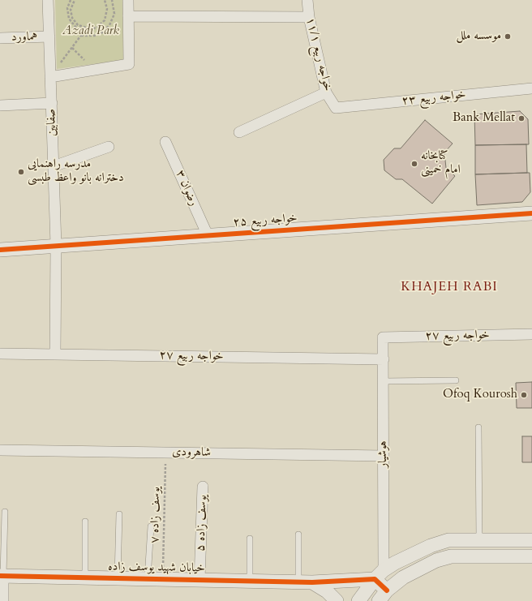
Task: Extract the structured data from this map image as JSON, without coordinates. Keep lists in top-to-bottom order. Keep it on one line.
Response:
{"streets":{"street":["هماورد","خواجه ربیع ۱۱/۱","خواجه ربیع ۲۳","صفابین","رضوان ۳","خواجه ربیع ۲۵","خواجه ربیع ۲۷","شاهرودی","هوشیار","یوسف زاده ۵","خیابان شهید یوسف زاده"],"path":["یوسف زاده ۷"]},"crossings":[["هماورد","صفابین"],["خواجه ربیع ۱۱/۱","خواجه ربیع ۲۳"],["صفابین","خواجه ربیع ۲۵"],["صفابین","خواجه ربیع ۲۷"],["رضوان ۳","خواجه ربیع ۲۵"],["خواجه ربیع ۲۷","هوشیار"],["شاهرودی","هوشیار"],["شاهرودی","یوسف زاده ۷"],["هوشیار","خیابان شهید یوسف زاده"],["یوسف زاده ۷","خیابان شهید یوسف زاده"],["یوسف زاده ۵","خیابان شهید یوسف زاده"]],"districts":["KHAJEH RABI"],"parks":["Azadi Park"],"places":["موسسه ملل","Bank Mellat","کتابخانه امام خمینی","مدرسه راهنمایی دخترانه بانو واعظ طبسی","Ofoq Kourosh"]}
